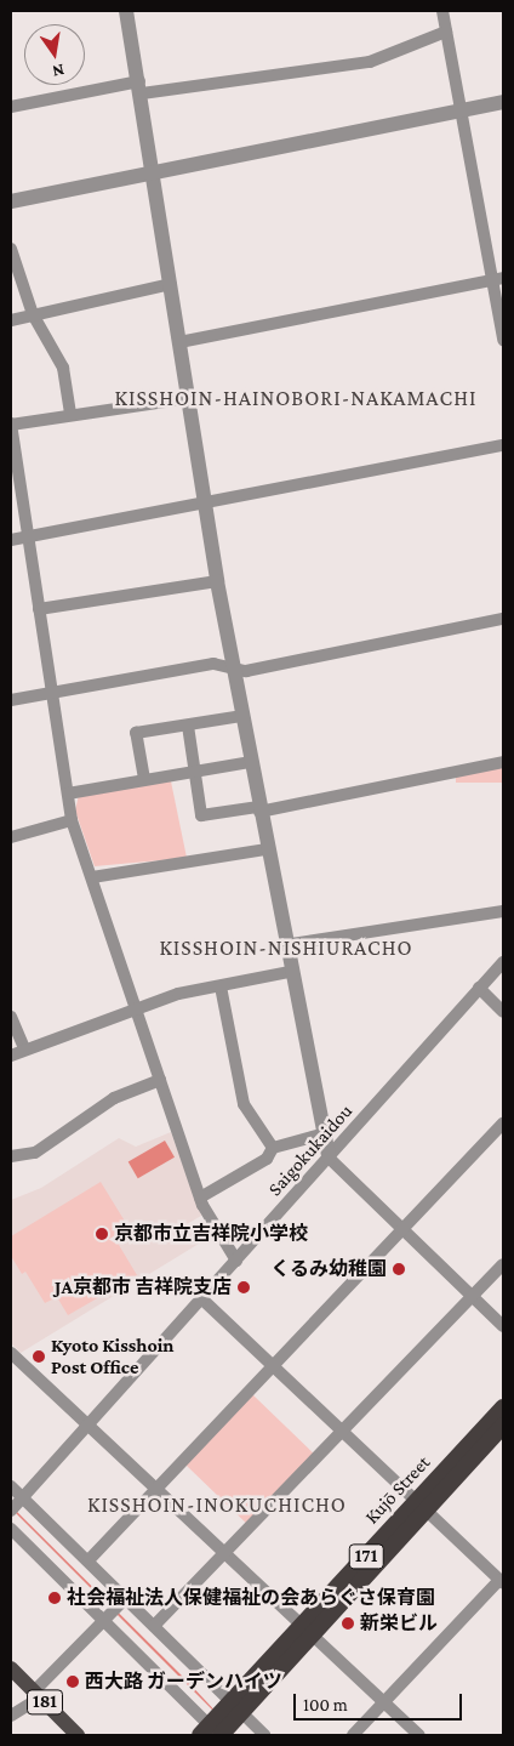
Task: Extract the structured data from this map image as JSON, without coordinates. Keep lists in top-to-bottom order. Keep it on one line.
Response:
{"streets":{"highway":["Kujō Street","171"],"main road":["181"],"street":["Saigokukaidou"]},"districts":["KISSHOIN-HAINOBORI-NAKAMACHI","KISSHOIN-NISHIURACHO","KISSHOIN-INOKUCHICHO"],"places":["京都市立吉祥院小学校","くるみ幼稚園","JA京都市 吉祥院支店","Kyoto Kisshoin Post Office","社会福祉法人保健福祉の会あらぐさ保育園","新栄ビル","西大路 ガーデンハイツ"],"scale_bar":"100 m","north":"bottom"}
